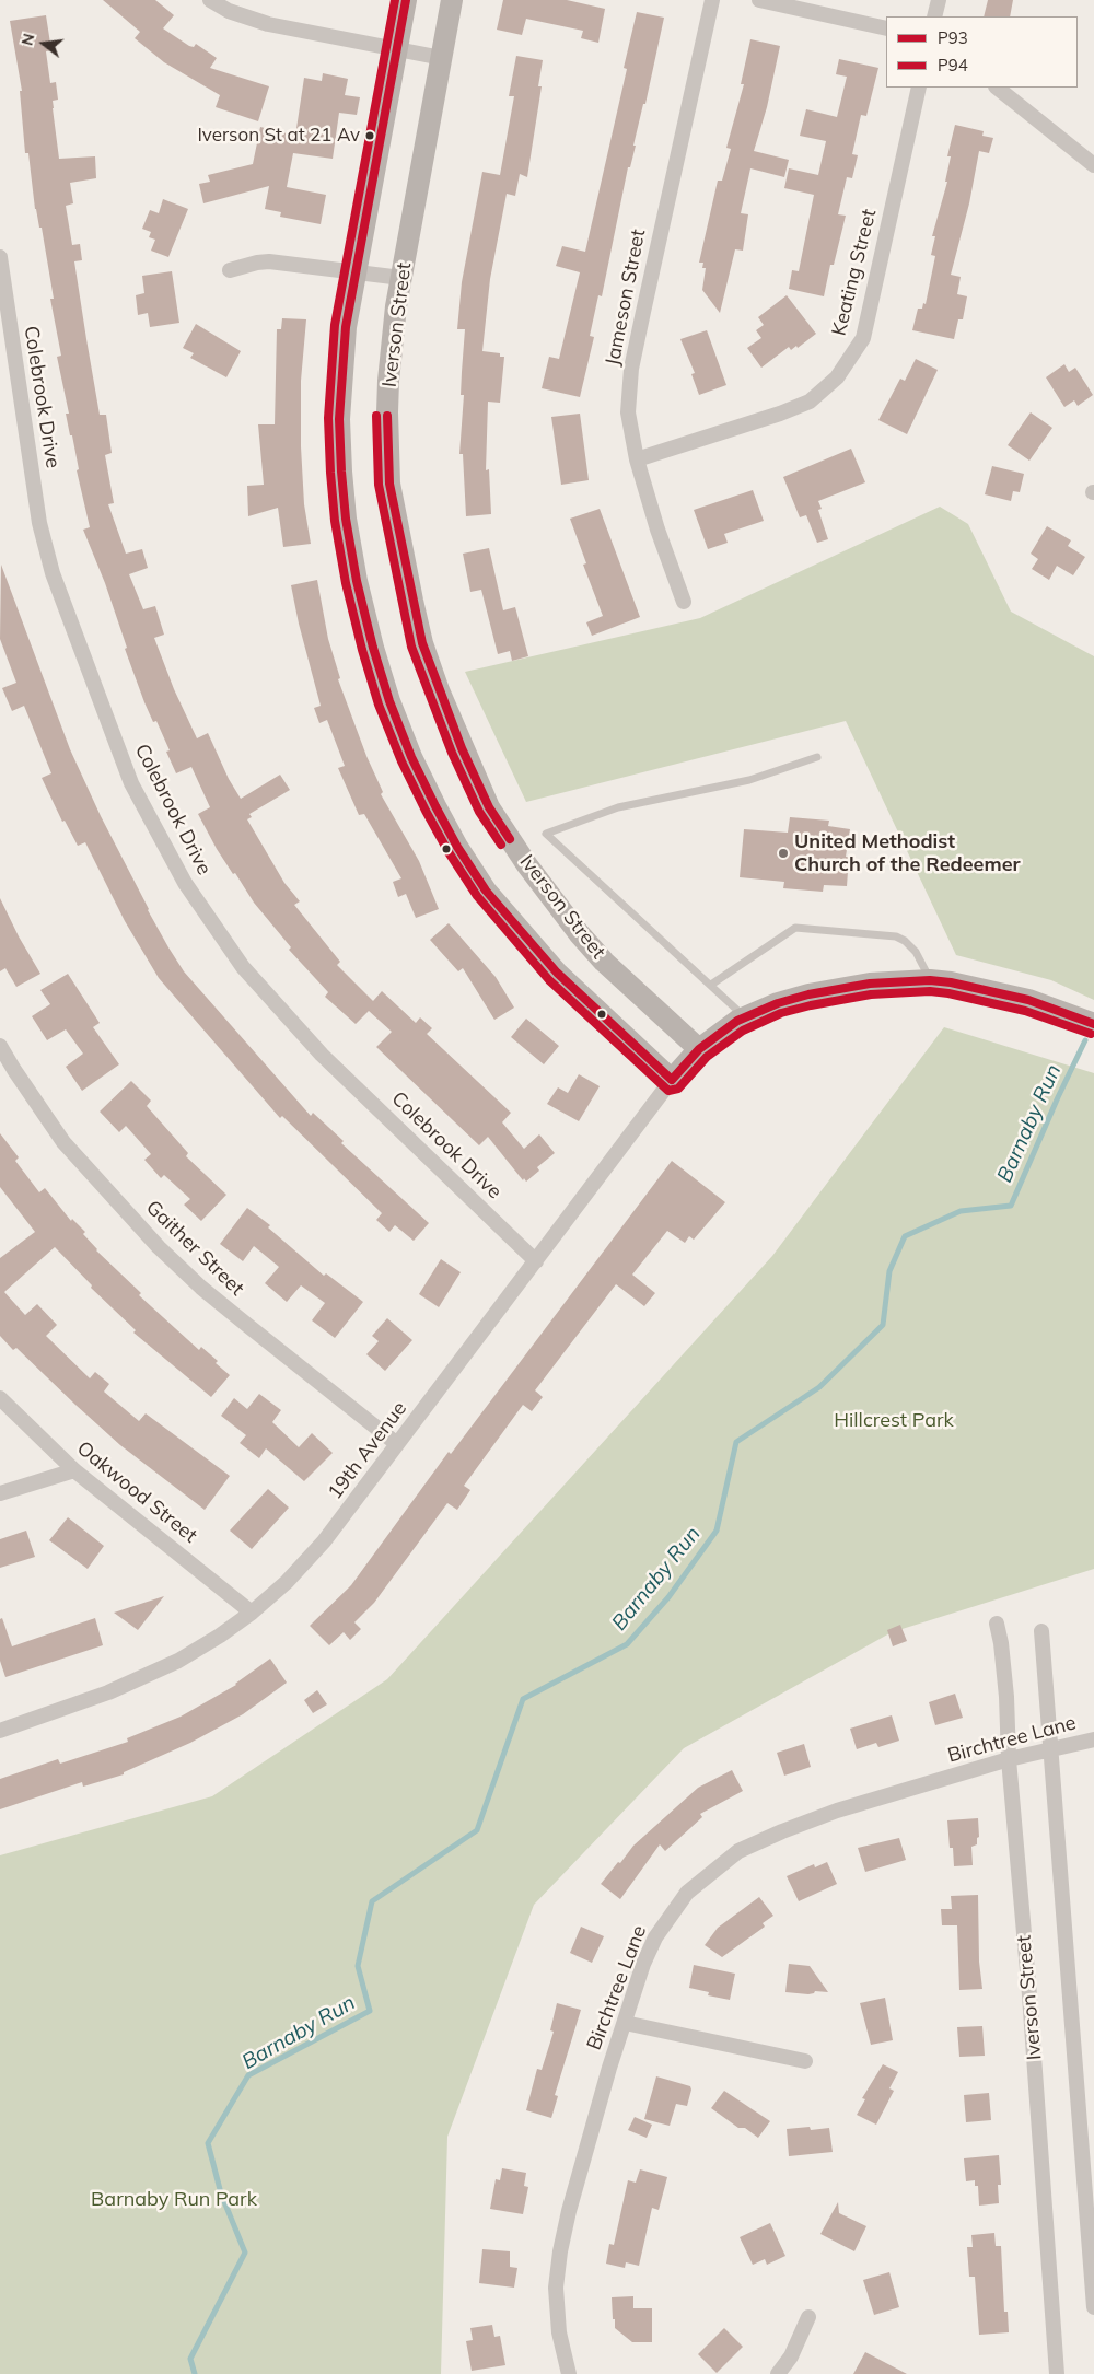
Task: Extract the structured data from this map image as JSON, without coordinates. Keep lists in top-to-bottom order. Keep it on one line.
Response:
{"streets":{"main road":["Iverson Street"],"street":["Keating Street","Jameson Street","Colebrook Drive","Gaither Street","19th Avenue","Oakwood Street","Birchtree Lane"]},"crossings":[["Keating Street","Jameson Street"],["Iverson Street","Birchtree Lane"],["Colebrook Drive","19th Avenue"],["Gaither Street","19th Avenue"],["19th Avenue","Oakwood Street"]],"water":["Barnaby Run"],"parks":["Hillcrest Park","Barnaby Run Park"],"places":["Iverson St at 21 Av","United Methodist Church of the Redeemer"],"lines":["transit line P93","transit line P94"],"legend":["P93","P94"],"north":"left"}
